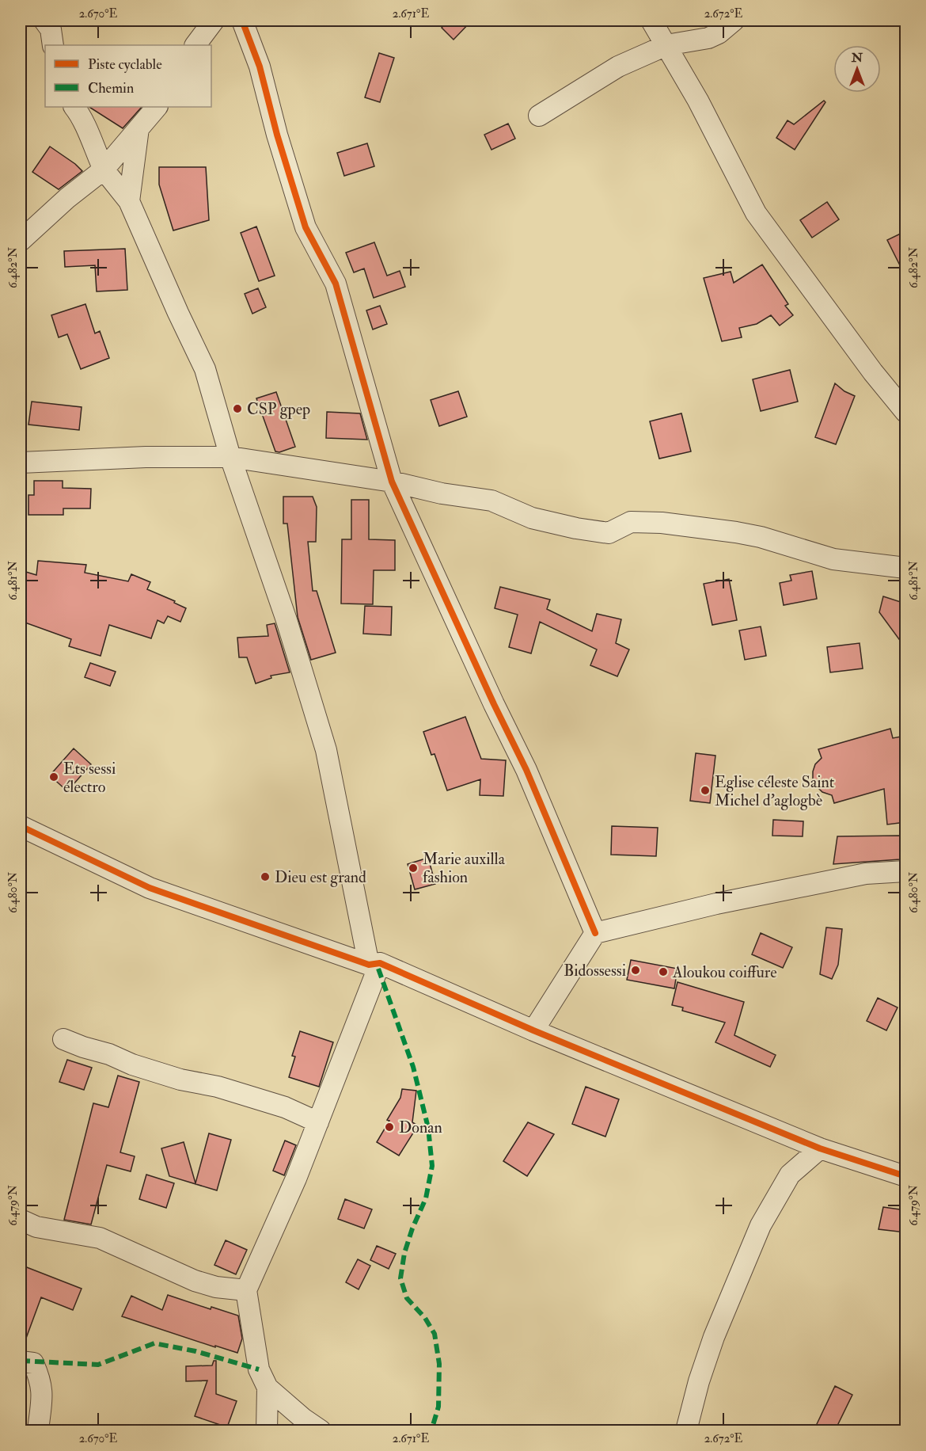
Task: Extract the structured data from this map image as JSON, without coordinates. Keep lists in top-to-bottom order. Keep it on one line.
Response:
{"places":["CSP gpep","Ets sessi électro","Eglise céleste Saint Michel d'aglogbè","Marie auxilla fashion","Dieu est grand","Bidossessi","Aloukou coiffure","Donan"],"legend":["Piste cyclable","Chemin"],"north":"top","coordinates":["2.670°E","2.671°E","2.672°E","6.482°N","6.481°N","6.480°N","6.479°N"]}
